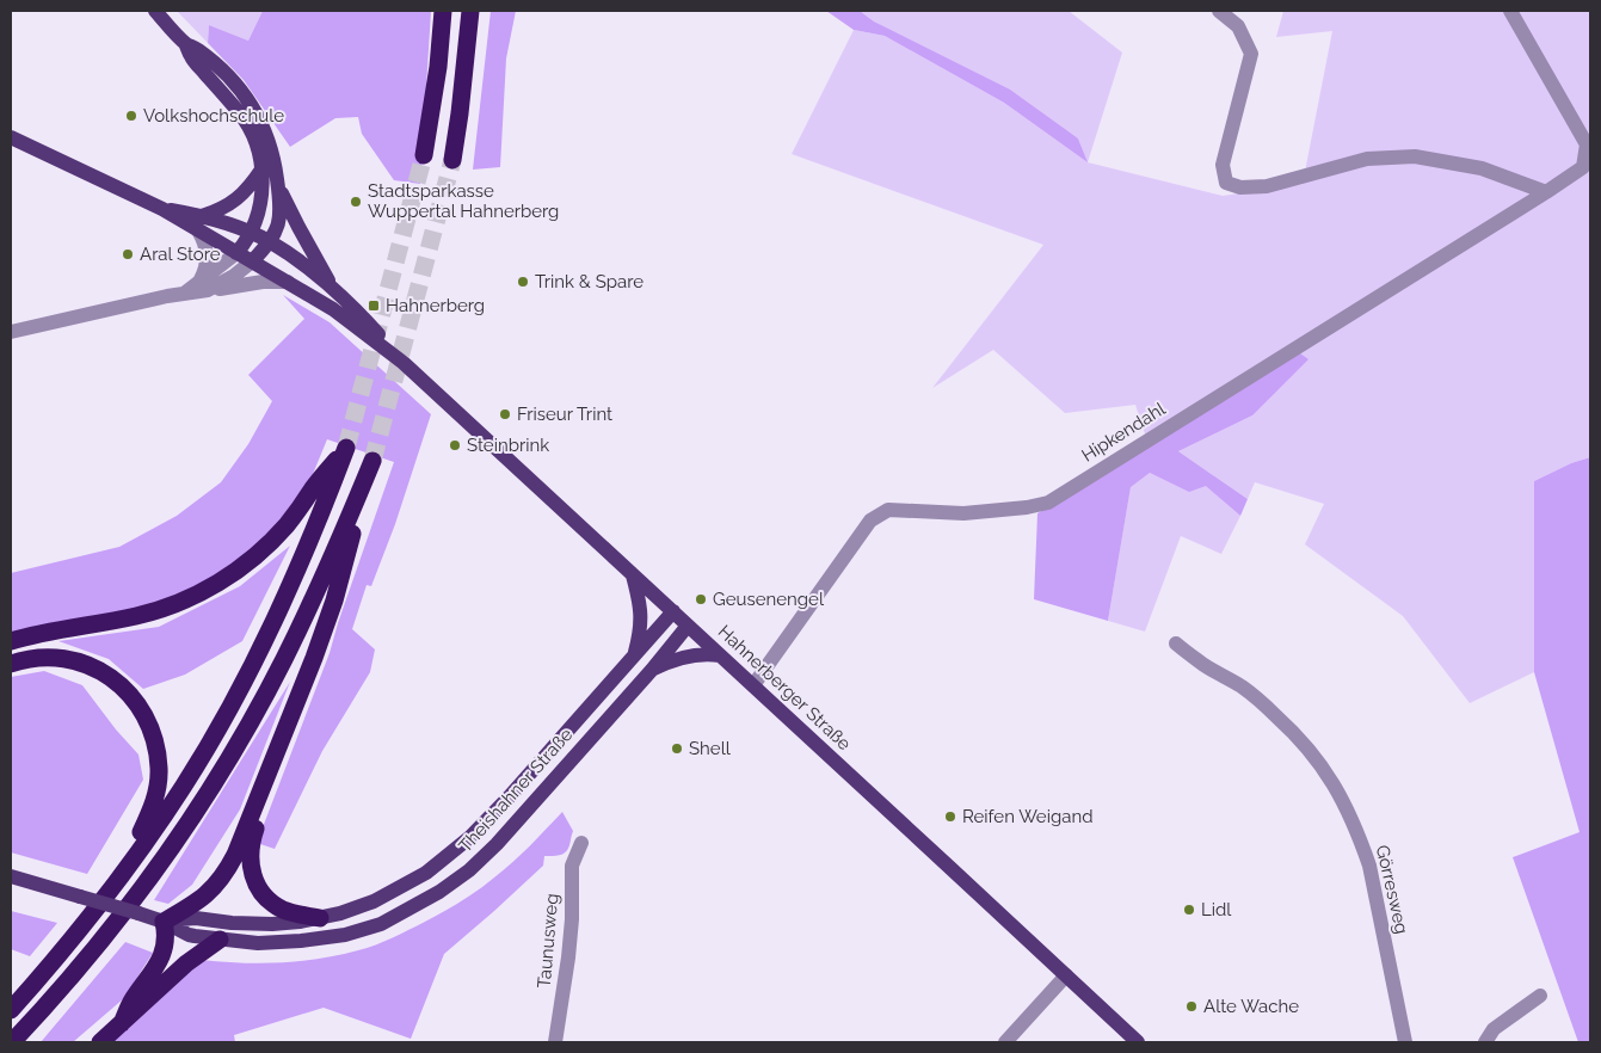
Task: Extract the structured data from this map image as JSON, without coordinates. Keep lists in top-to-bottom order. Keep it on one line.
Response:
{"streets":{"main road":["Hahnerberger Straße","Theishahner Straße"],"street":["Hipkendahl","Görresweg","Taunusweg"]},"crossings":[["Hipkendahl","Hahnerberger Straße"],["Hahnerberger Straße","Theishahner Straße"]],"places":{"other":["Volkshochschule","Stadtsparkasse Wuppertal Hahnerberg","Aral Store","Trink & Spare","Friseur Trint","Steinbrink","Geusenengel","Shell","Reifen Weigand","Lidl","Alte Wache"],"transit":["Hahnerberg"]}}
